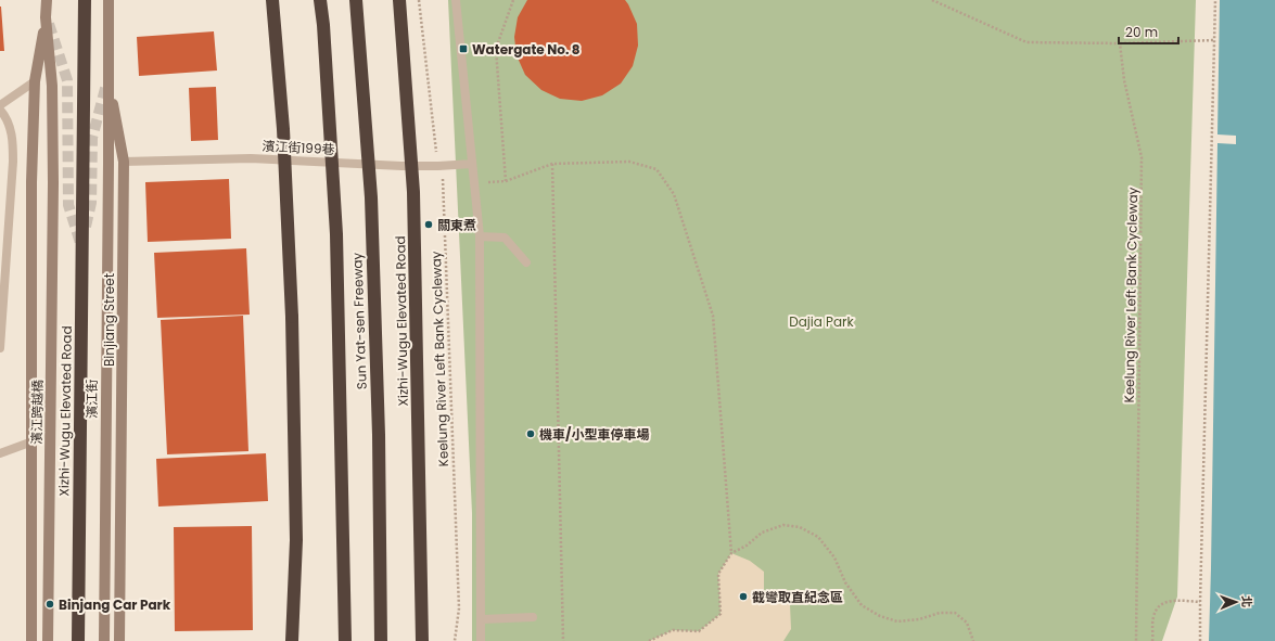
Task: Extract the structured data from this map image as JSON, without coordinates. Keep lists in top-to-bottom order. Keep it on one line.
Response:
{"streets":{"highway":["Sun Yat-sen Freeway","Xizhi-Wugu Elevated Road"],"main road":["Binjiang Street","濱江街","濱江跨越橋"],"lane":["濱江街199巷"],"path":["Keelung River Left Bank Cycleway"]},"crossings":[["濱江街199巷","Keelung River Left Bank Cycleway"],["濱江街199巷","Binjiang Street"],["Binjiang Street","濱江街"]],"parks":["Dajia Park"],"places":{"transit":["Watergate No. 8"],"other":["關東煮","機車/小型車停車場","截彎取直紀念區","Binjang Car Park"]},"scale_bar":"20 m","north":"right"}
